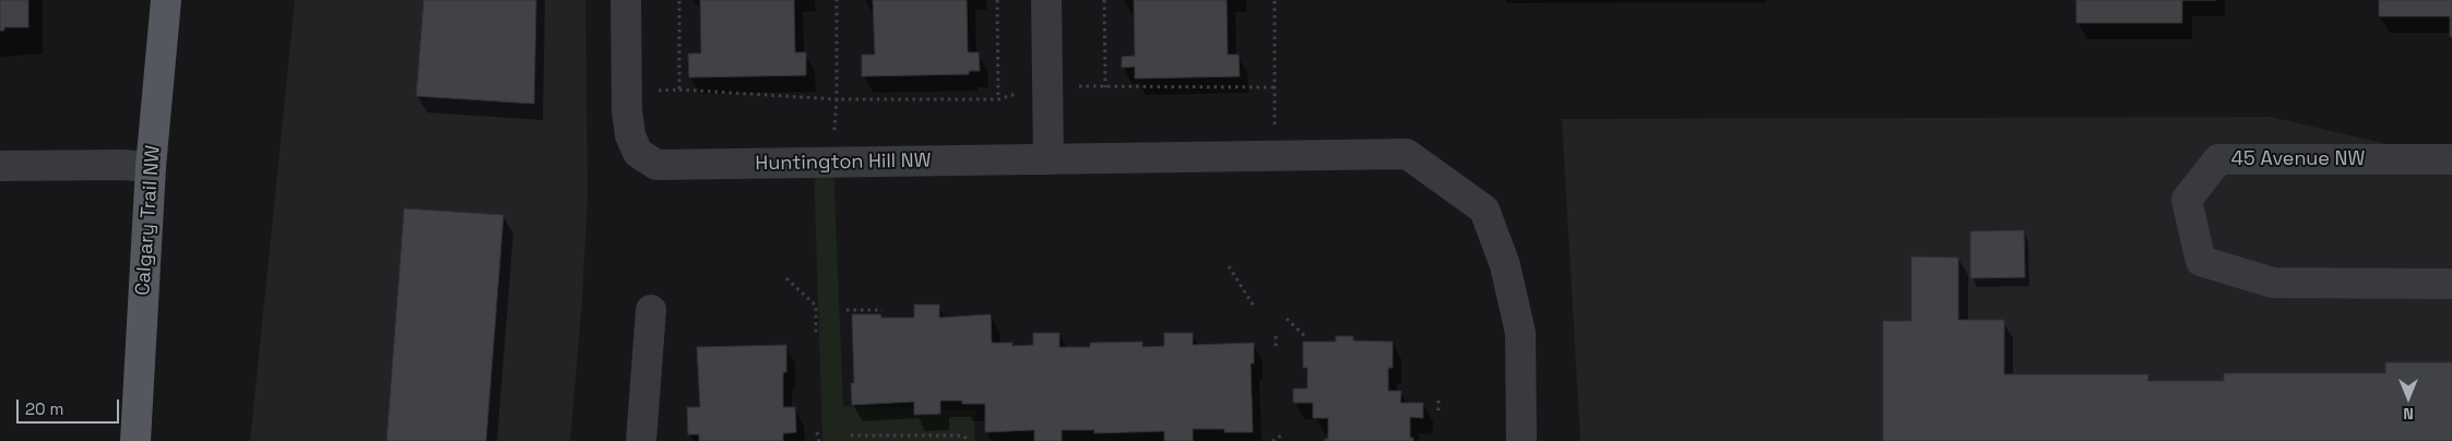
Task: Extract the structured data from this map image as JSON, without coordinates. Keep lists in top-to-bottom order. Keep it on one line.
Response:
{"streets":{"main road":["Calgary Trail NW"],"street":["45 Avenue NW","Huntington Hill NW"]},"scale_bar":"20 m","north":"bottom"}
